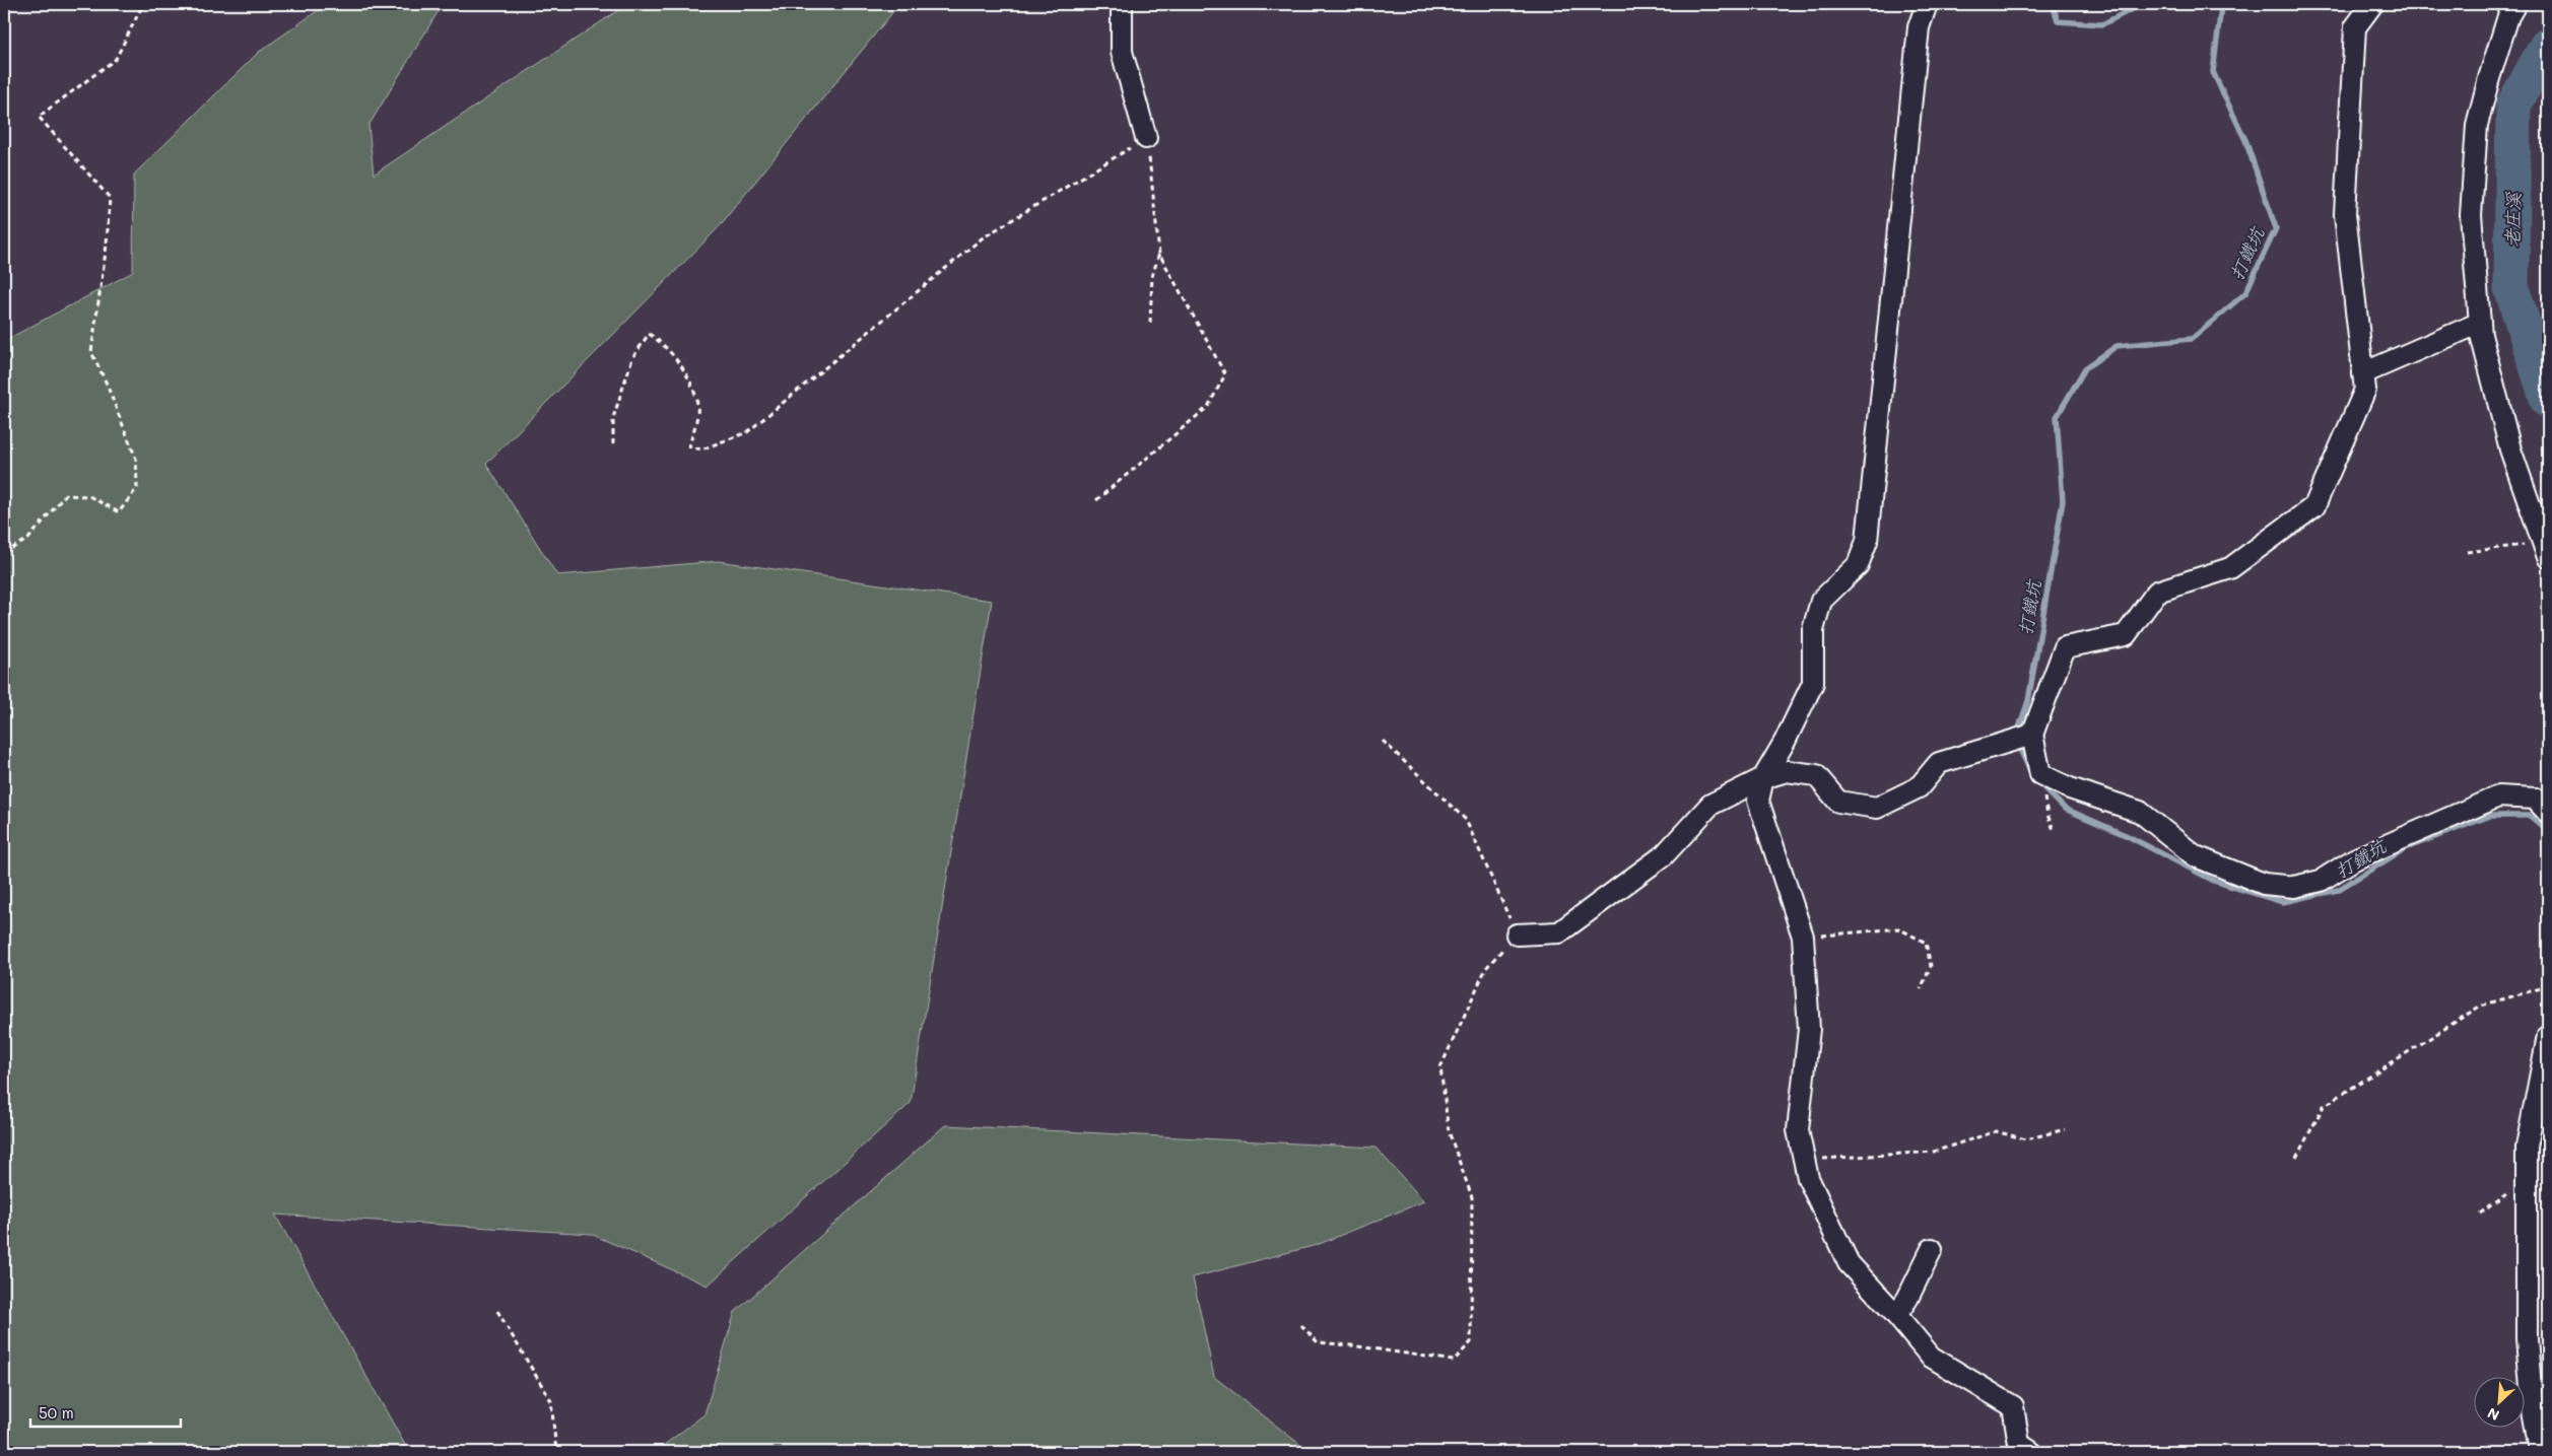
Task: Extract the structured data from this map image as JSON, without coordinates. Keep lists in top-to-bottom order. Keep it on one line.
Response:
{"water":["老庄溪","打鐵坑"],"scale_bar":"50 m","north":"bottom left"}
